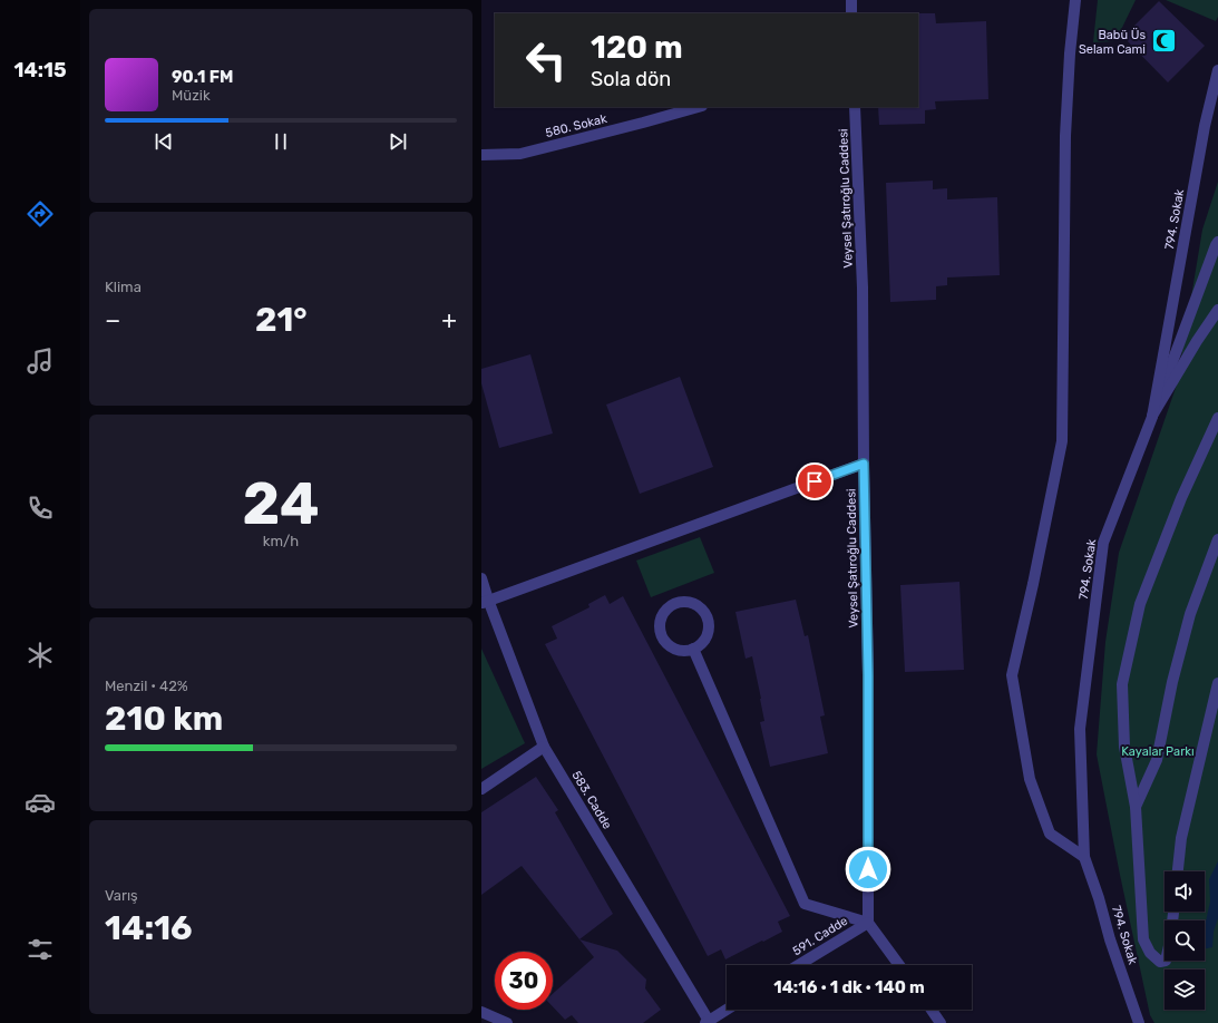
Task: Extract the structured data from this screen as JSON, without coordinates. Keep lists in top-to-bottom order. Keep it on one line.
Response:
{"streets":{"street":["580. Sokak","Veysel Şatıroğlu Caddesi","794. Sokak","583. Cadde","591. Cadde"]},"crossings":[["Veysel Şatıroğlu Caddesi","591. Cadde"]],"parks":["Kayalar Parkı"],"places":{"mosque":["Babü Üs Selam Cami"]},"page":{"tabs":"14:15","turn":["120 m","Sola dön"],"song":["90.1 FM","Müzik"],"tile":["Klima",["24","km/h"],["Menzil · 42%","210 km"],["Varış","14:16"]],"heat":["−","21°","+"],"limit":"30","trip":"14:16 · 1 dk · 140 m"}}
